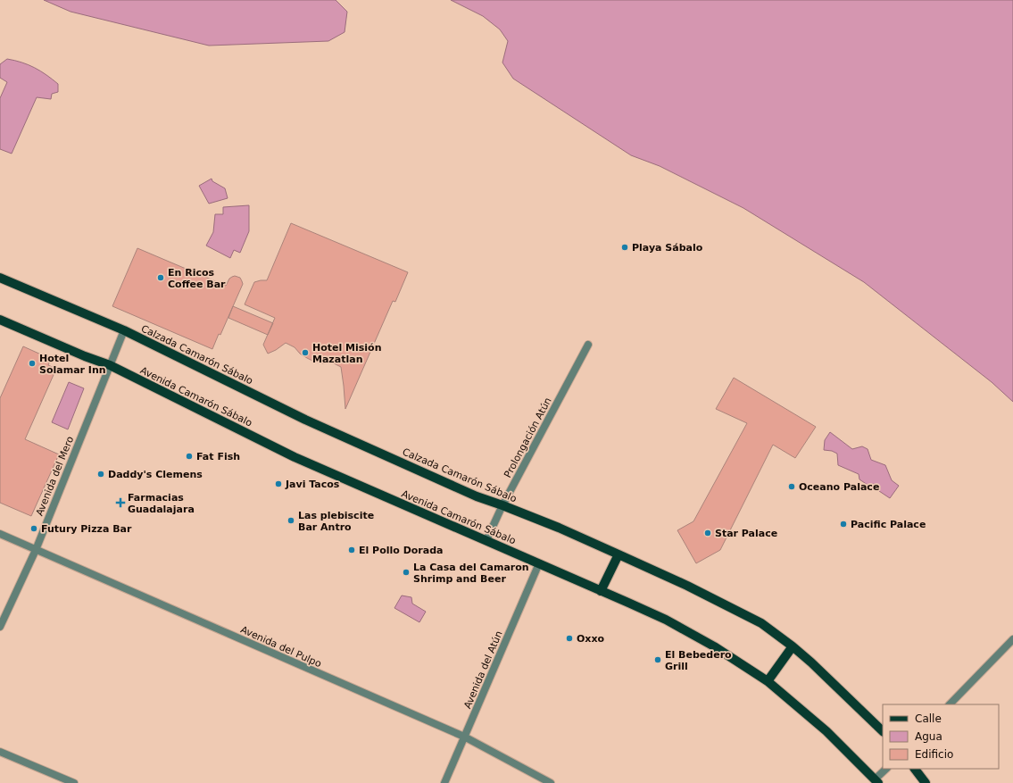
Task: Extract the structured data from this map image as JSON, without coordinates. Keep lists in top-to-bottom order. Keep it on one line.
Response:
{"streets":{"main road":["Calzada Camarón Sábalo","Avenida Camarón Sábalo"],"street":["Prolongación Atún","Avenida del Mero","Avenida del Pulpo","Avenida del Atún"]},"crossings":[["Calzada Camarón Sábalo","Prolongación Atún"],["Calzada Camarón Sábalo","Avenida del Mero"],["Avenida Camarón Sábalo","Prolongación Atún"],["Avenida Camarón Sábalo","Avenida del Mero"],["Avenida Camarón Sábalo","Avenida del Atún"],["Avenida del Mero","Avenida del Pulpo"],["Avenida del Pulpo","Avenida del Atún"]],"places":{"other":["Playa Sábalo","En Ricos Coffee Bar","Hotel Misión Mazatlan","Hotel Solamar Inn","Fat Fish","Daddy's Clemens","Javi Tacos","Oceano Palace","Las plebiscite Bar Antro","Pacific Palace","Futury Pizza Bar","Star Palace","El Pollo Dorada","La Casa del Camaron Shrimp and Beer","Oxxo","El Bebedero Grill"],"health":["Farmacias Guadalajara"]},"legend":["Calle","Agua","Edificio"]}
